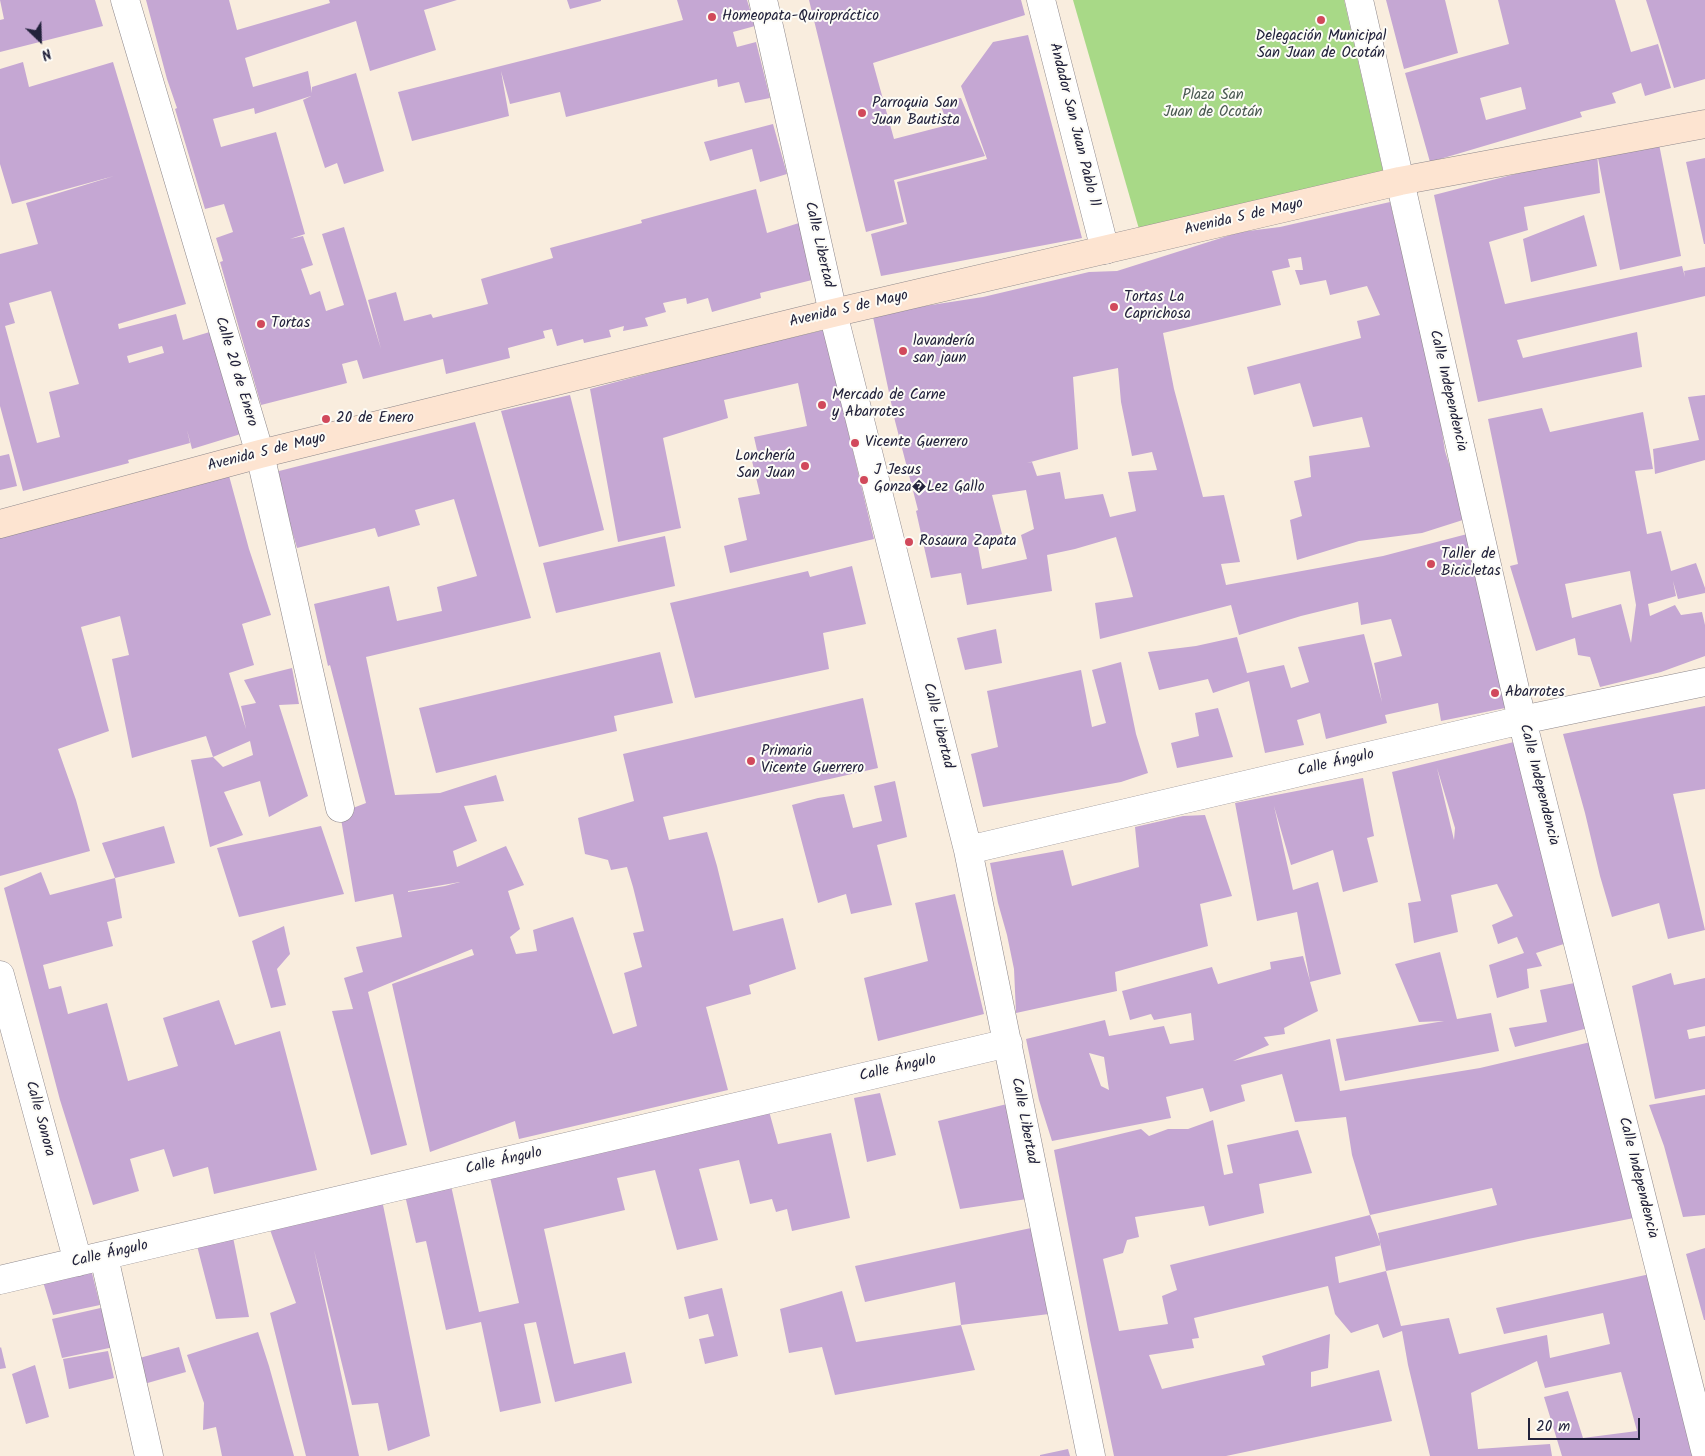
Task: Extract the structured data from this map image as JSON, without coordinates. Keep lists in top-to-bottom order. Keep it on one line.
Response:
{"streets":{"main road":["Avenida 5 de Mayo"],"street":["Andador San Juan Pablo ll","Calle Libertad","Calle 20 de Enero","Calle Independencia","Calle Ángulo","Calle Sonora"]},"crossings":[["Andador San Juan Pablo ll","Avenida 5 de Mayo"],["Avenida 5 de Mayo","Calle Libertad"],["Avenida 5 de Mayo","Calle 20 de Enero"],["Avenida 5 de Mayo","Calle Independencia"],["Calle Libertad","Calle Ángulo"],["Calle Independencia","Calle Ángulo"],["Calle Ángulo","Calle Sonora"]],"parks":["Plaza San Juan de Ocotán"],"places":["Homeopata-Quiropráctico","Delegación Municipal San Juan de Ocotán","Parroquia San Juan Bautista","Tortas La Caprichosa","Tortas","lavandería san jaun","Mercado de Carne y Abarrotes","20 de Enero","Vicente Guerrero","Lonchería San Juan","J Jesus Gonza�Lez Gallo","Rosaura Zapata","Taller de Bicicletas","Abarrotes","Primaria Vicente Guerrero"],"scale_bar":"20 m","north":"bottom right"}
